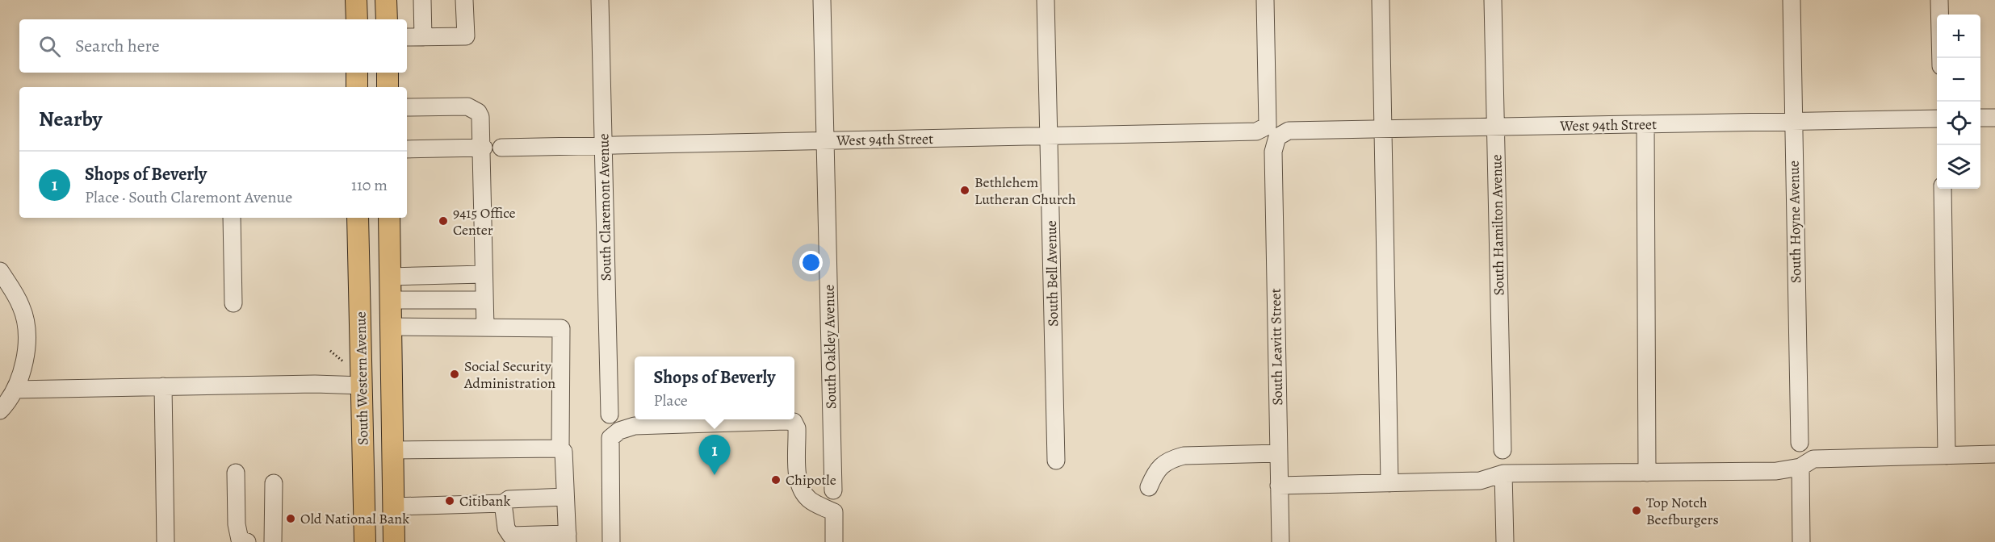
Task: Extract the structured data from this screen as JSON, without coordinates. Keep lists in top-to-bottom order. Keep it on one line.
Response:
{"streets":{"main road":["South Western Avenue"],"street":["West 94th Street","South Claremont Avenue","South Hoyne Avenue","South Hamilton Avenue","South Bell Avenue","South Oakley Avenue","South Leavitt Street"]},"crossings":[["West 94th Street","South Claremont Avenue"],["West 94th Street","South Hoyne Avenue"],["West 94th Street","South Hamilton Avenue"],["West 94th Street","South Bell Avenue"],["West 94th Street","South Oakley Avenue"],["West 94th Street","South Leavitt Street"]],"places":["Bethlehem Lutheran Church","9415 Office Center","Social Security Administration","Chipotle","Citibank","Top Notch Beefburgers","Old National Bank"],"page":{"map_buttons":["+","−"],"search":"Search here","heading":"Nearby","list":[{"mark":"1","name":"Shops of Beverly","note":"Place · South Claremont Avenue","value":"110 m"}],"popup":["Shops of Beverly","Place"],"pins":"1"}}
